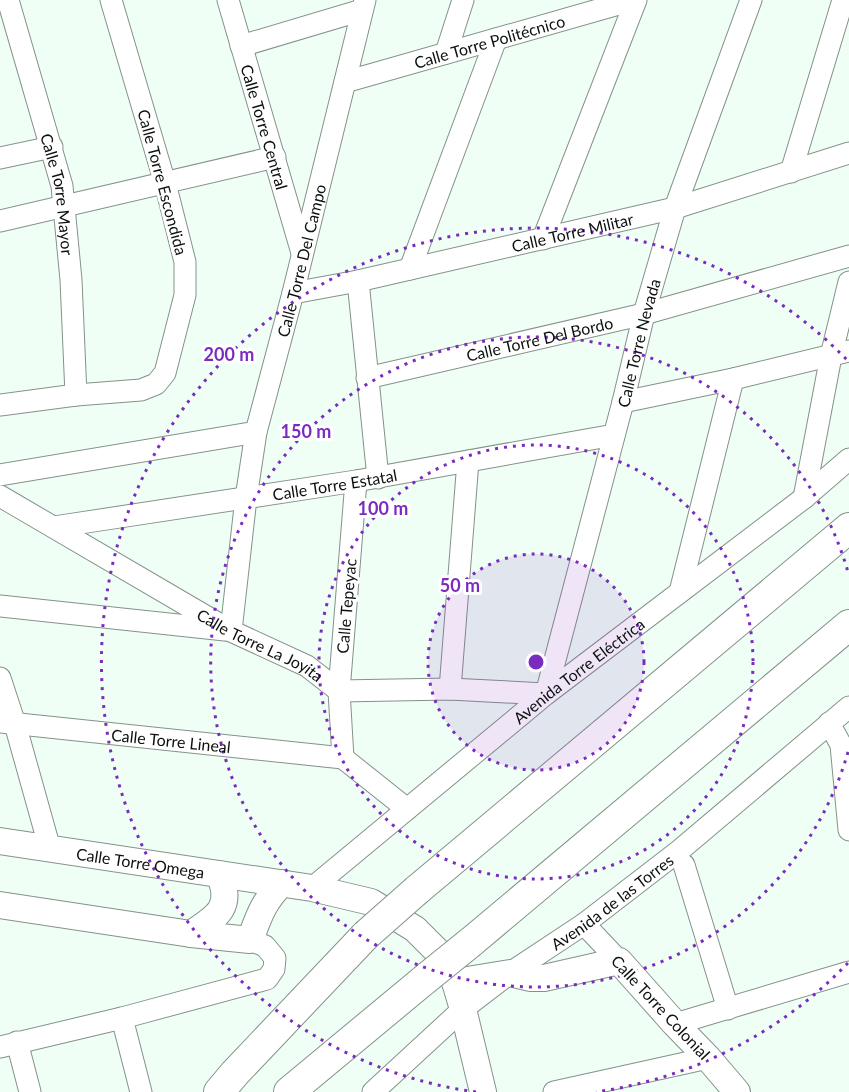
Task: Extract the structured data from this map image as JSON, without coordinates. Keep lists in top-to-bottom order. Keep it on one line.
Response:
{"streets":{"main road":["Calle Torre Omega","Calle Torre Colonial"],"street":["Calle Torre Politécnico","Calle Torre Central","Calle Torre Escondida","Calle Torre Mayor","Calle Torre Militar","Calle Torre Del Campo","Calle Torre Del Bordo","Calle Torre Nevada","Calle Torre Estatal","Calle Tepeyac","Calle Torre La Joyita","Avenida Torre Eléctrica","Calle Torre Lineal","Avenida de las Torres"]},"crossings":[["Calle Torre Politécnico","Calle Torre Del Campo"],["Calle Torre Central","Calle Torre Del Campo"],["Calle Torre Escondida","Calle Torre Mayor"],["Calle Torre Militar","Calle Torre Del Campo"],["Calle Torre Militar","Calle Torre Nevada"],["Calle Torre Del Campo","Calle Torre Estatal"],["Calle Torre Del Campo","Calle Torre La Joyita"],["Calle Torre Del Bordo","Calle Torre Nevada"],["Calle Torre Nevada","Calle Torre Estatal"],["Calle Torre Nevada","Calle Torre La Joyita"],["Calle Torre Nevada","Avenida Torre Eléctrica"],["Calle Torre Estatal","Calle Tepeyac"],["Calle Torre Estatal","Calle Torre La Joyita"],["Calle Tepeyac","Calle Torre La Joyita"],["Calle Tepeyac","Calle Torre Lineal"],["Calle Torre La Joyita","Avenida Torre Eléctrica"],["Avenida Torre Eléctrica","Calle Torre Omega"],["Calle Torre Omega","Avenida de las Torres"],["Avenida de las Torres","Calle Torre Colonial"]],"rings":["200 m","150 m","100 m","50 m"]}
